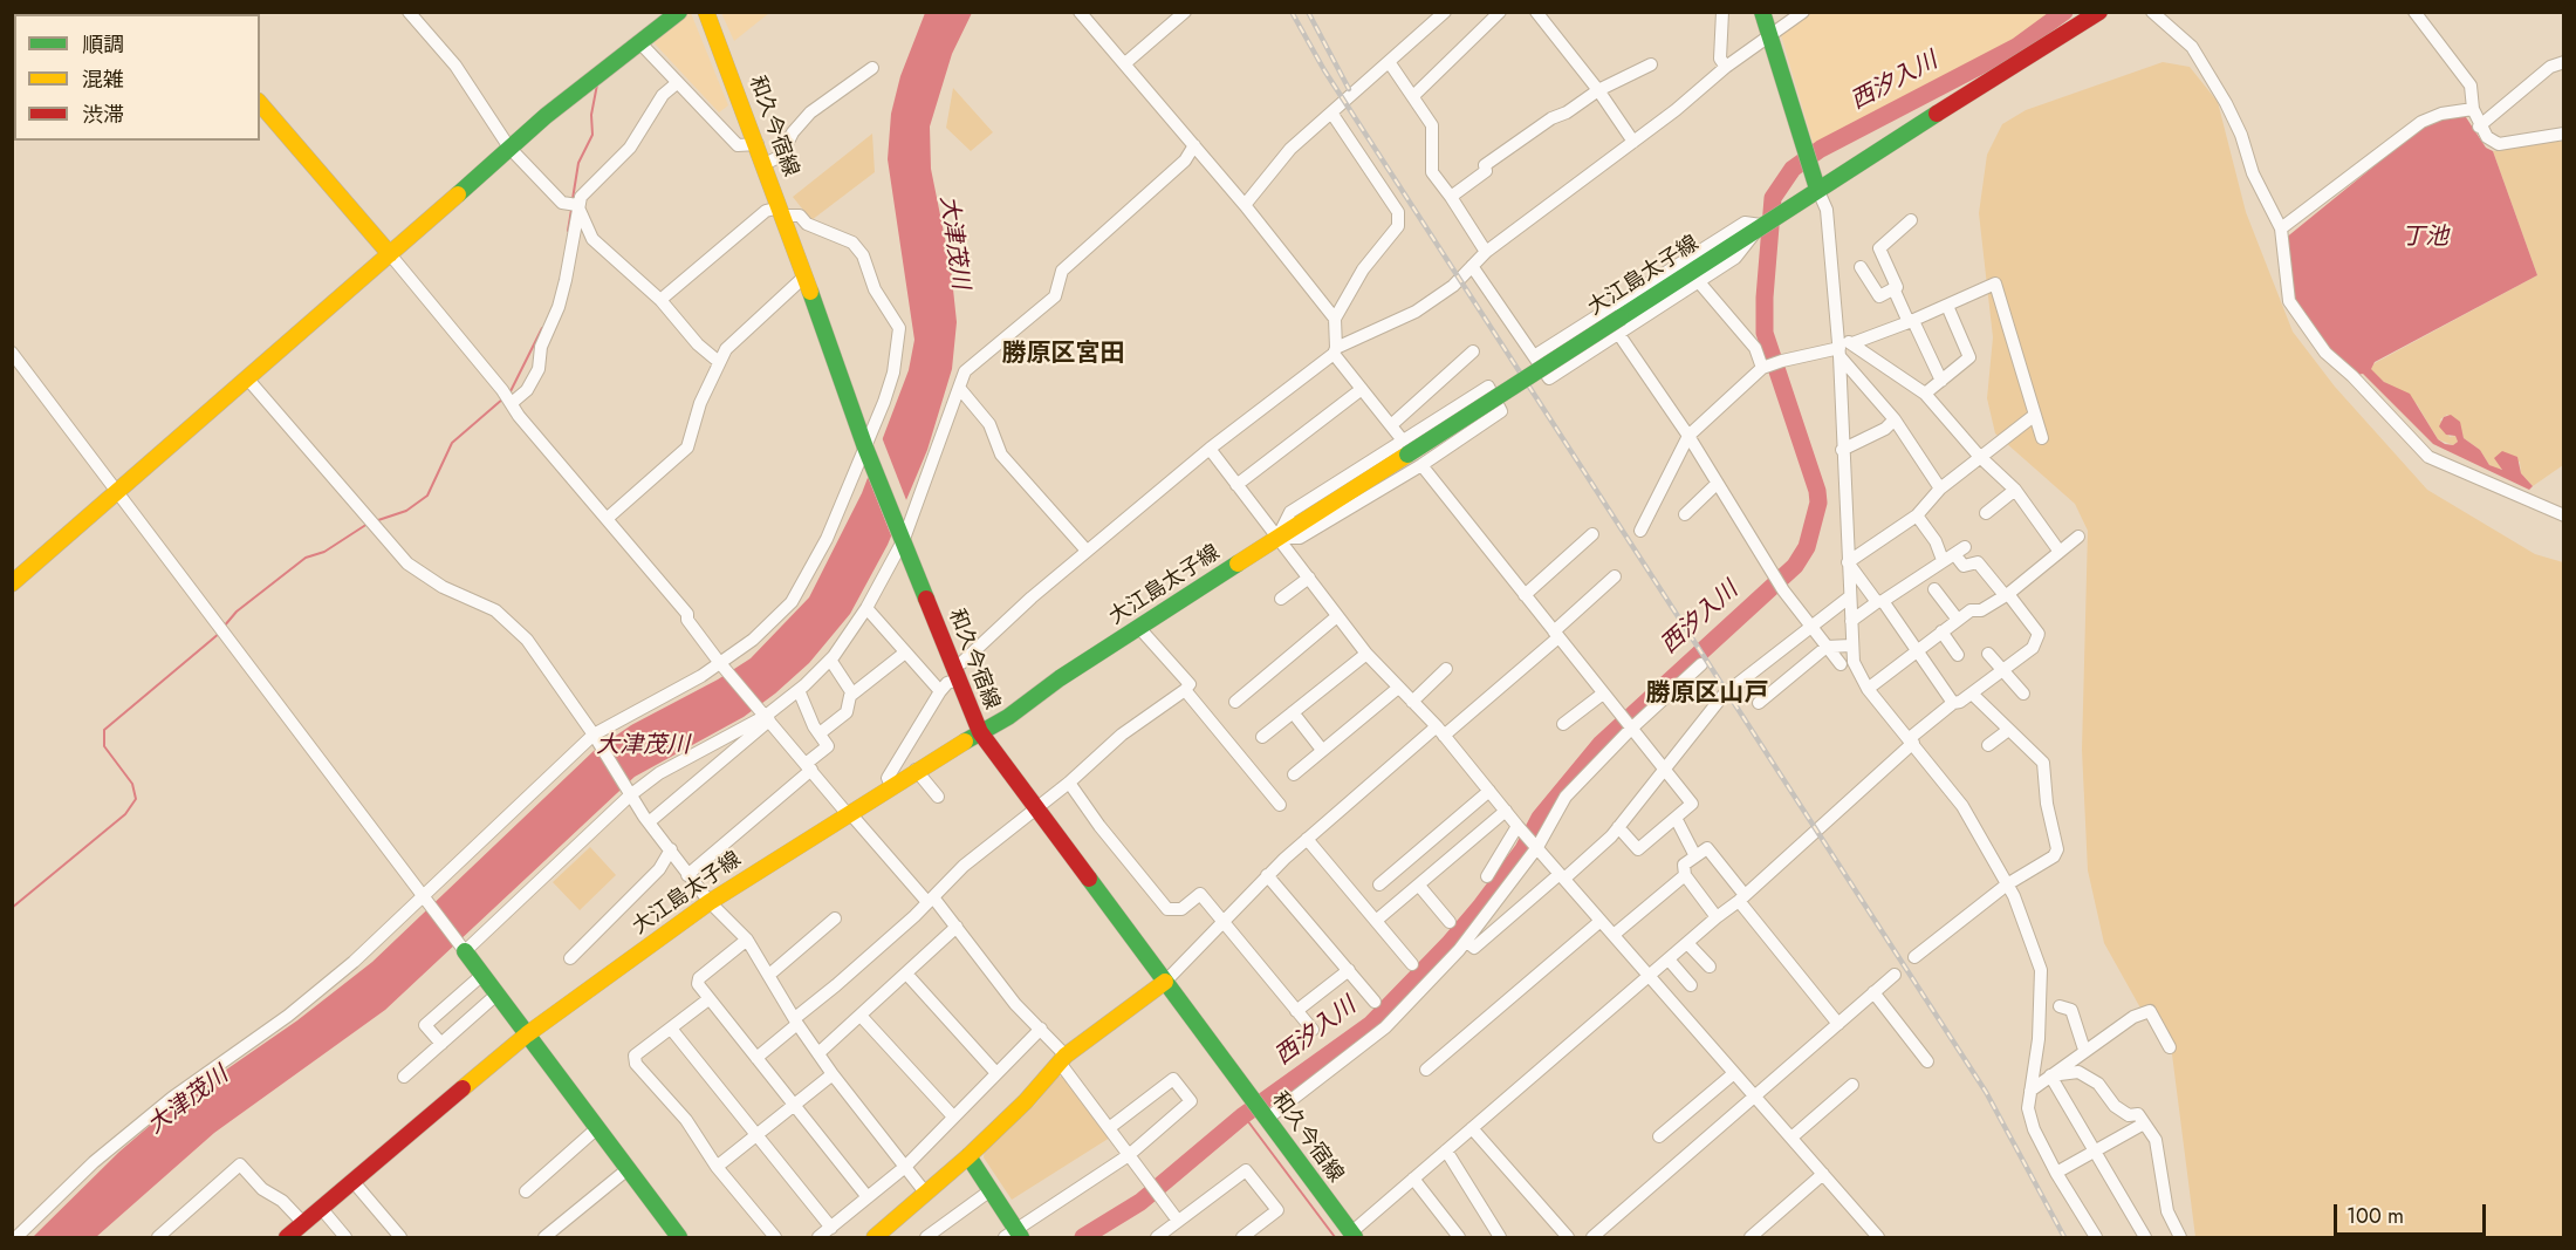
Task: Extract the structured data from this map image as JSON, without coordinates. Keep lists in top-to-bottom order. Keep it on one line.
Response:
{"streets":{"main road":["和久今宿線","大江島太子線"]},"crossings":[["和久今宿線","大江島太子線"]],"districts":["勝原区宮田","勝原区山戸"],"water":["西汐入川","丁池","大津茂川"],"legend":["順調","混雑","渋滞"],"scale_bar":"100 m"}
